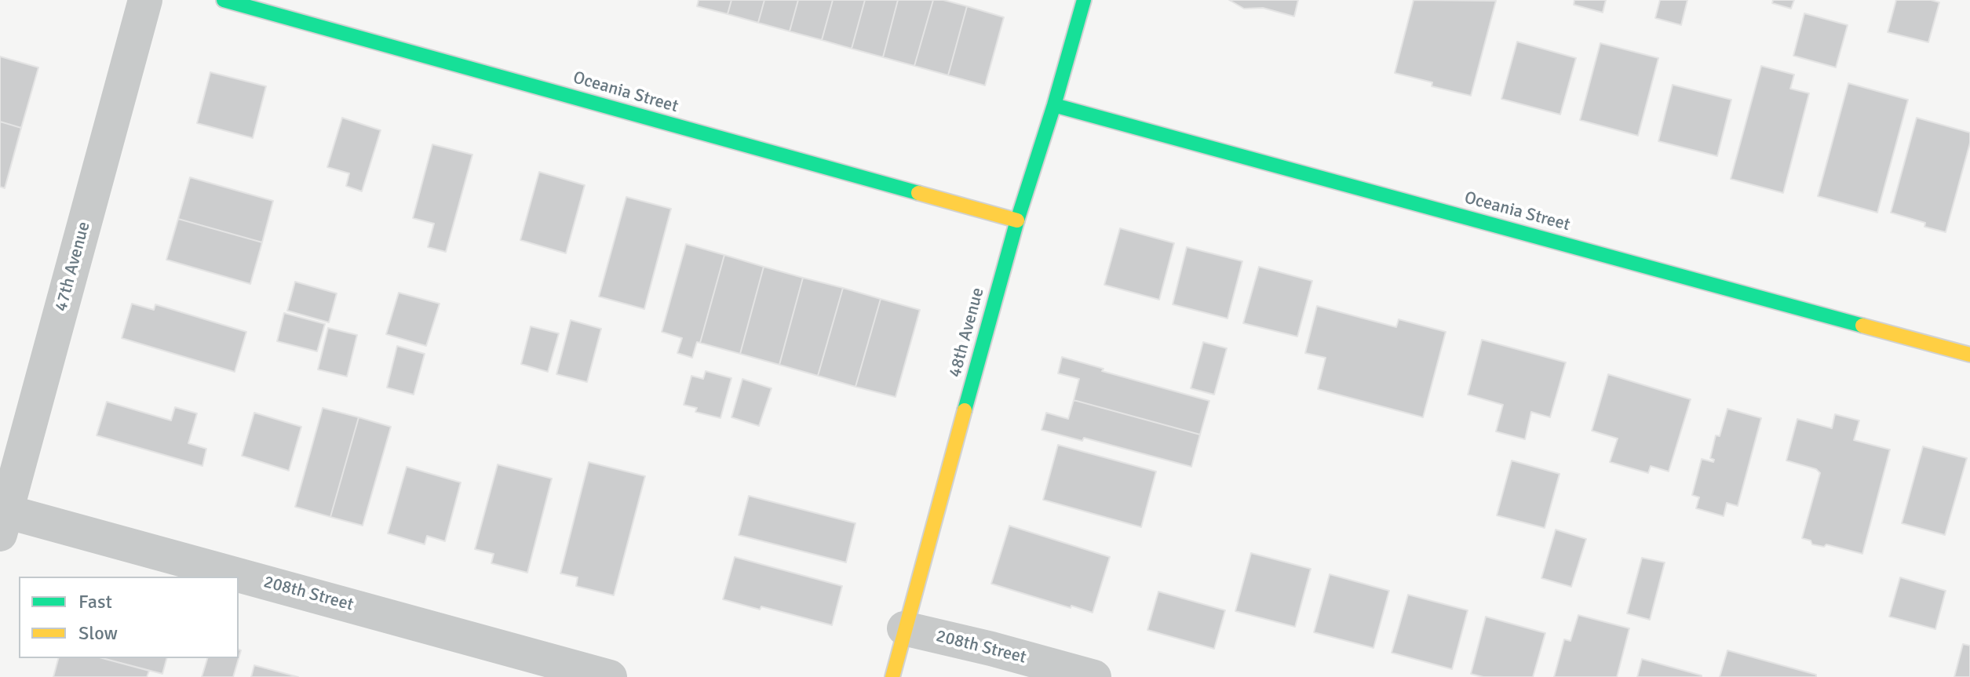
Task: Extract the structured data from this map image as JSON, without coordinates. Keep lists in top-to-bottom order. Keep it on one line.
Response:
{"streets":{"street":["Oceania Street","47th Avenue","48th Avenue","208th Street"]},"crossings":[["Oceania Street","48th Avenue"],["47th Avenue","208th Street"],["48th Avenue","208th Street"]],"legend":["Fast","Slow"]}
